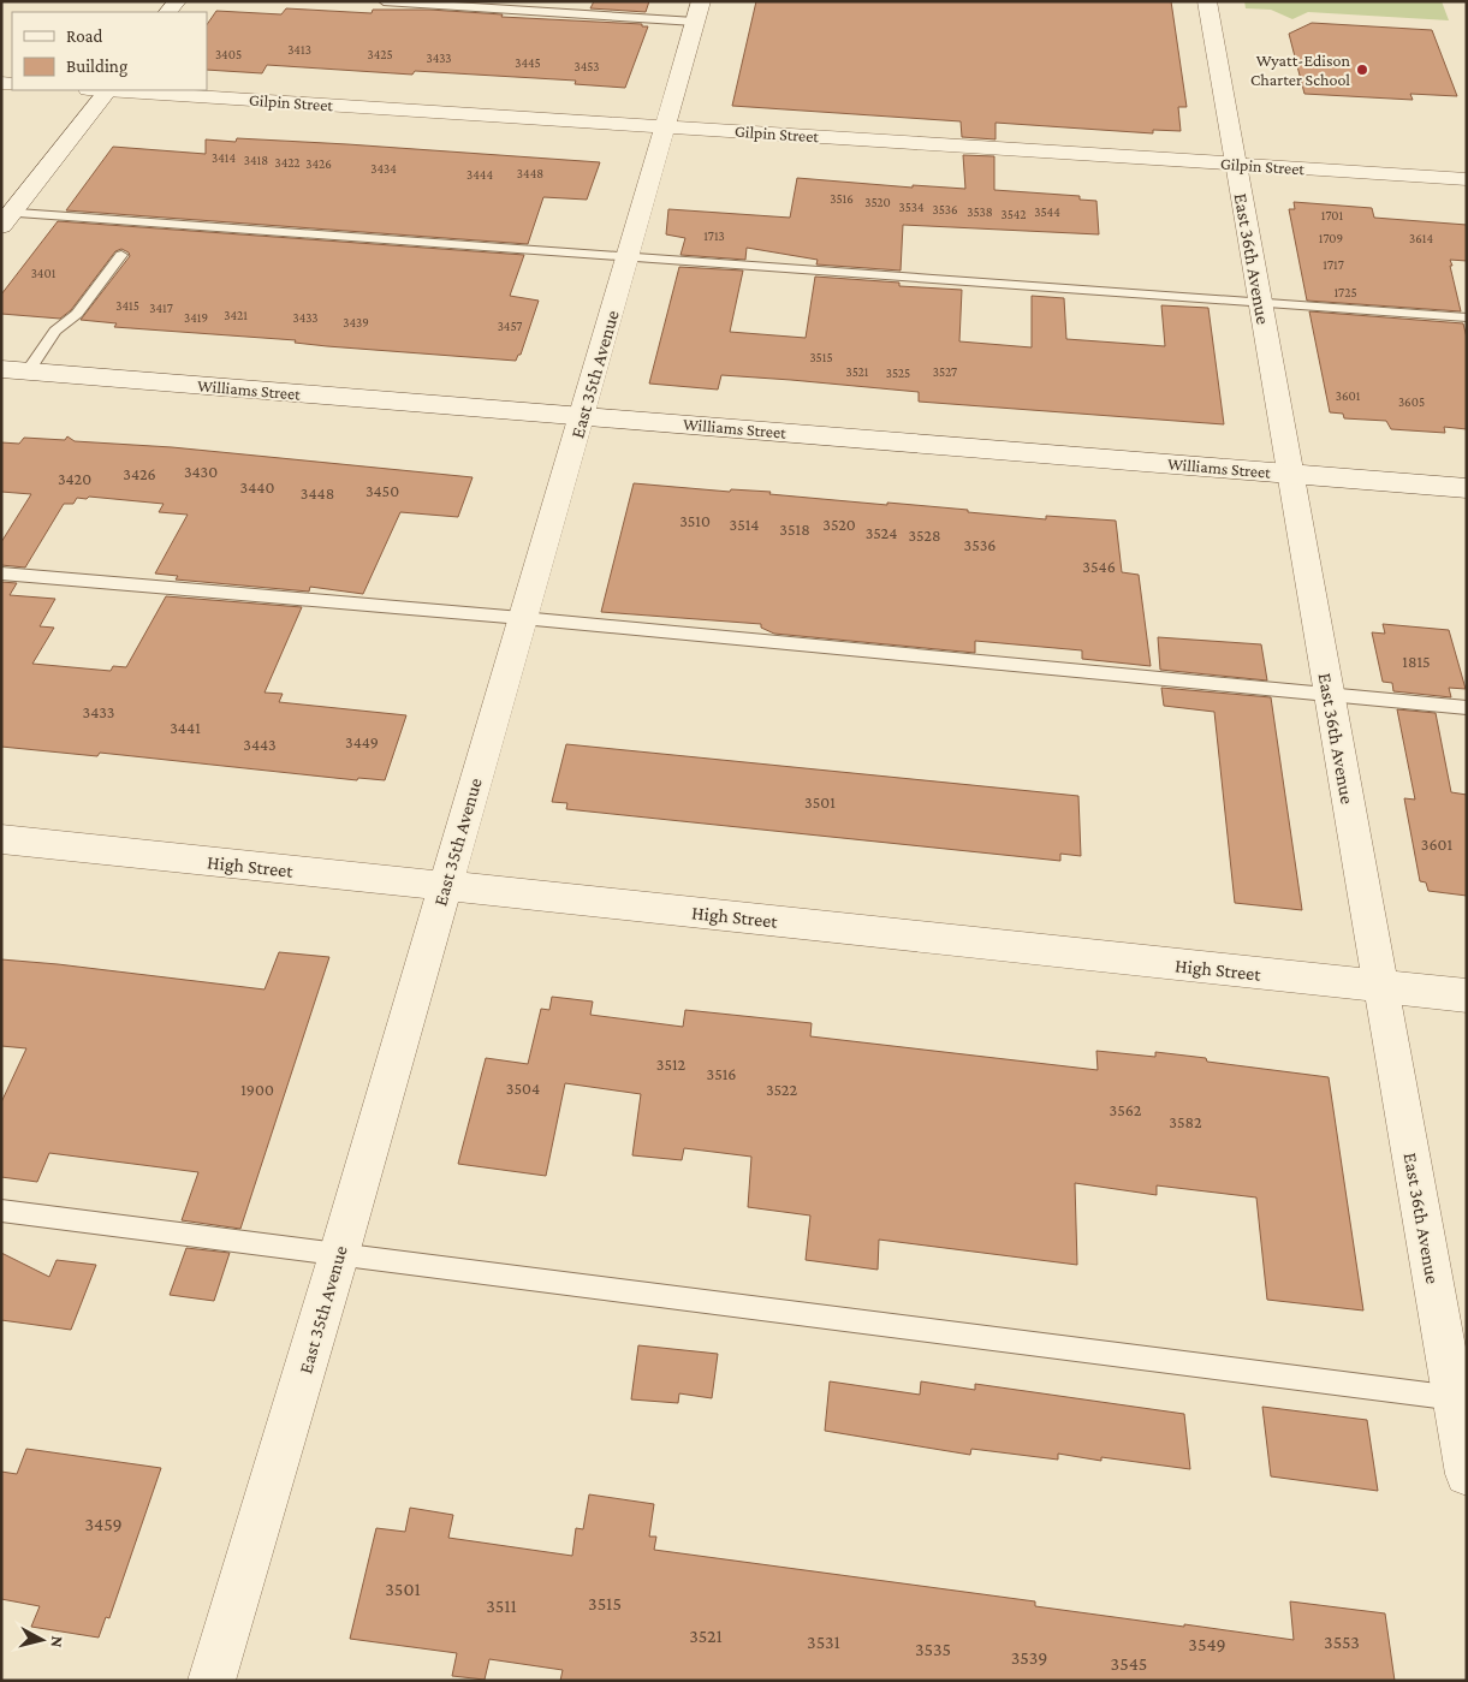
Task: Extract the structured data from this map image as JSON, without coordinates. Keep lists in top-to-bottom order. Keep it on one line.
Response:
{"streets":{"street":["Gilpin Street","East 36th Avenue","East 35th Avenue","Williams Street","High Street"]},"crossings":[["Gilpin Street","East 36th Avenue"],["Gilpin Street","East 35th Avenue"],["East 36th Avenue","Williams Street"],["East 36th Avenue","High Street"],["East 35th Avenue","Williams Street"],["East 35th Avenue","High Street"]],"places":["Wyatt-Edison Charter School"],"house_numbers":["3413","3405","3425","3433","3445","3453","3414","3418","3422","3426","3434","3448","3444","3516","3520","3534","3536","3538","3544","3542","1701","1713","1709","3614","1717","3401","1725","3415","3417","3421","3419","3433","3439","3457","3515","3521","3527","3525","3601","3605","3430","3426","3420","3440","3450","3448","3510","3514","3520","3518","3524","3528","3536","3546","1815","3433","3441","3449","3443","3501","3601","3512","3516","3504","1900","3522","3562","3582","3459","3501","3515","3511","3521","3531","3553","3549","3535","3539","3545"],"legend":["Road","Building"],"north":"right"}
